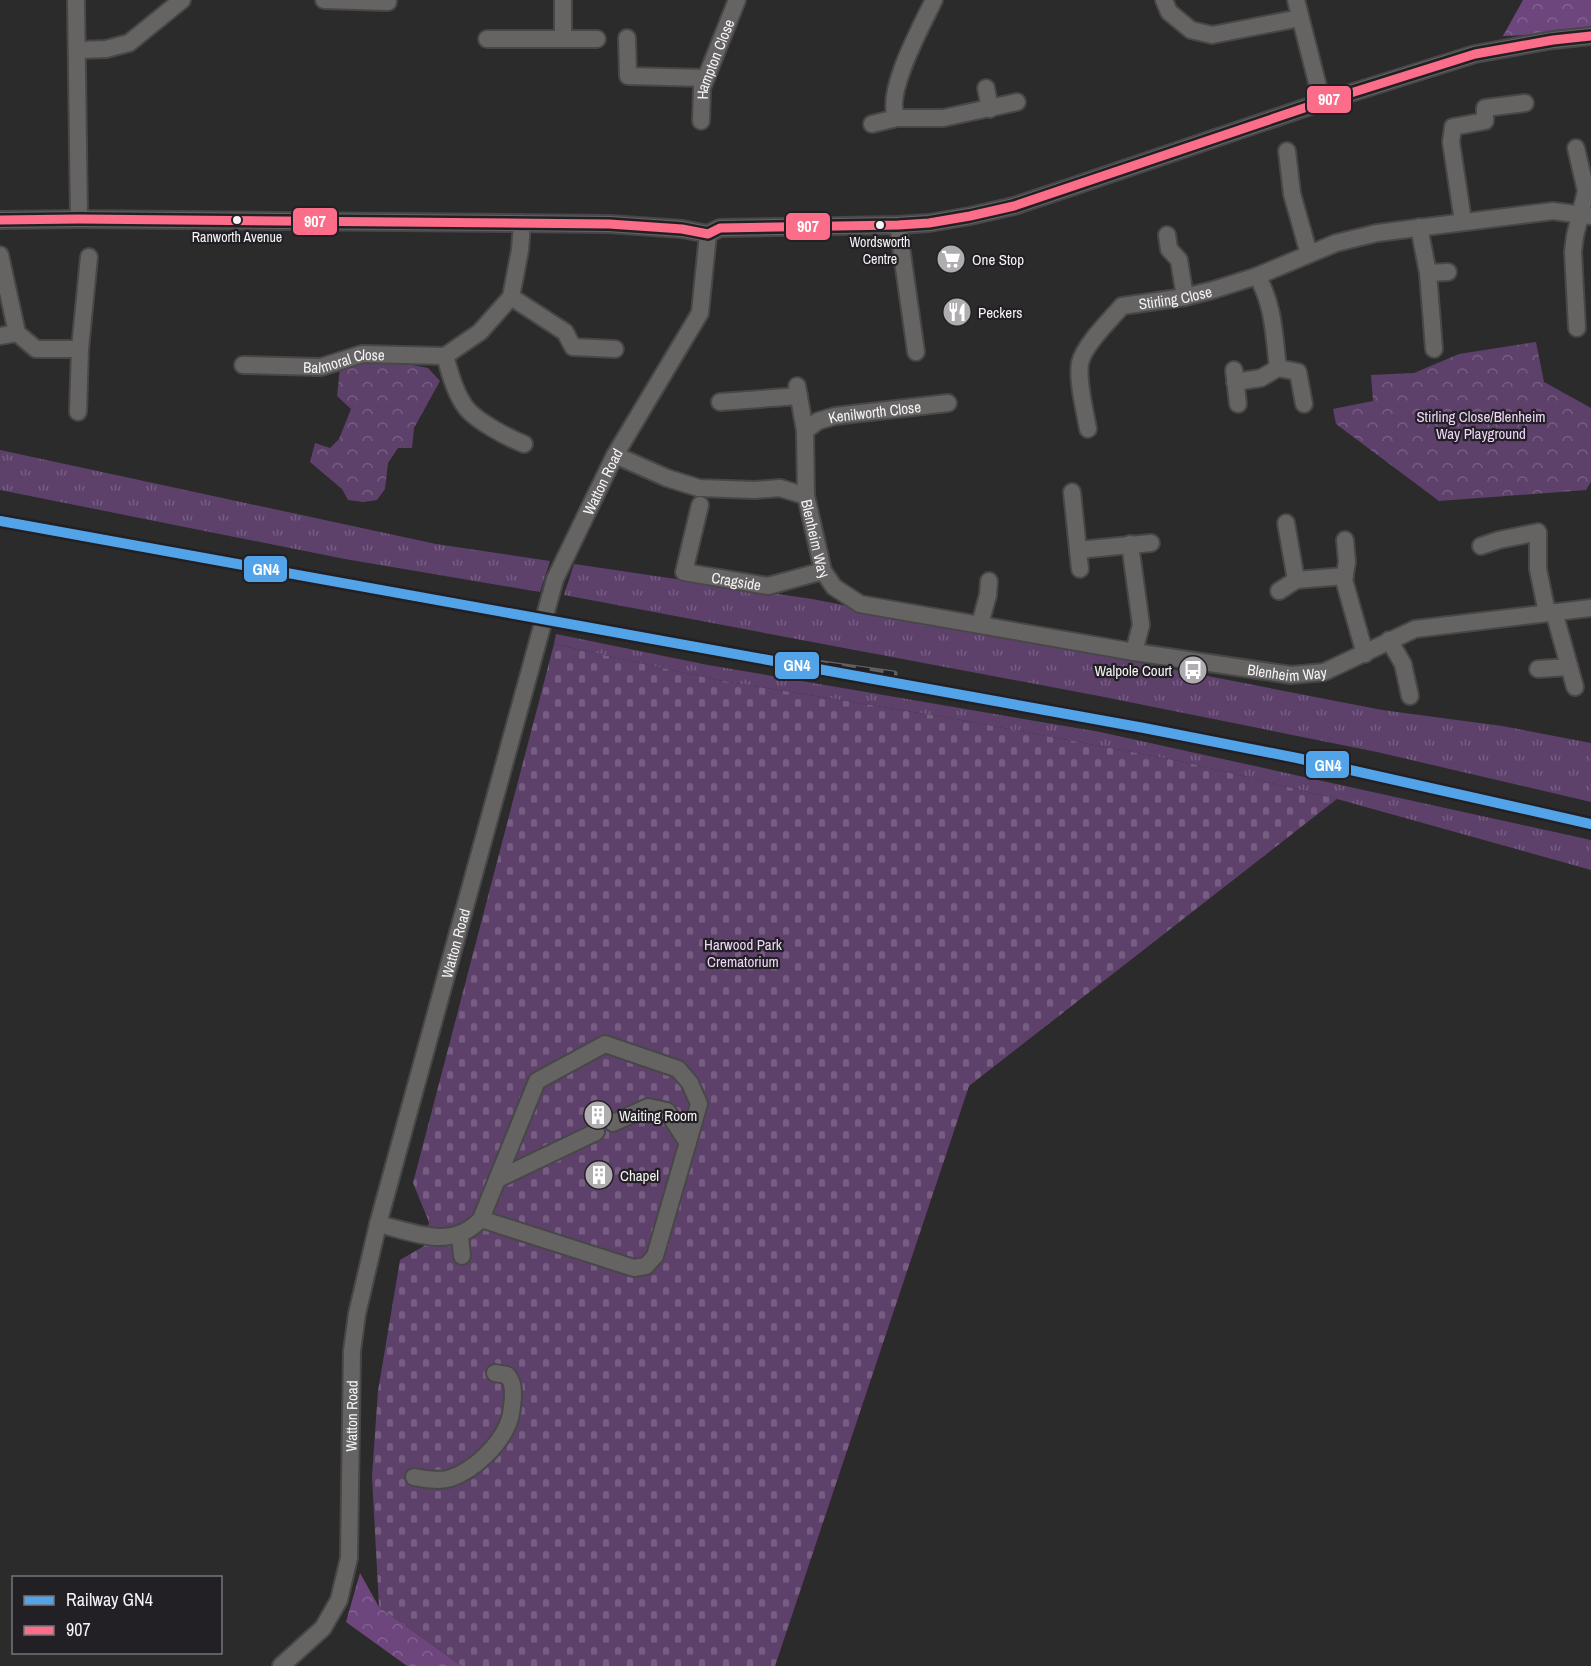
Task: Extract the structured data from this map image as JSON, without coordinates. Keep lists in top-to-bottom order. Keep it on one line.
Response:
{"streets":{"street":["Hampton Close","Stirling Close","Balmoral Close","Kenilworth Close","Watton Road","Blenheim Way","Cragside"]},"crossings":[["Watton Road","Blenheim Way"],["Blenheim Way","Cragside"]],"parks":["Stirling Close/Blenheim Way Playground","Harwood Park Crematorium"],"places":{"other":["Ranworth Avenue","Wordsworth Centre"],"supermarket":["One Stop"],"restaurant":["Peckers"],"bus stop":["Walpole Court"],"building":["Waiting Room","Chapel"]},"lines":["transit line 907","rail line GN4"],"legend":["Railway GN4","907"]}
